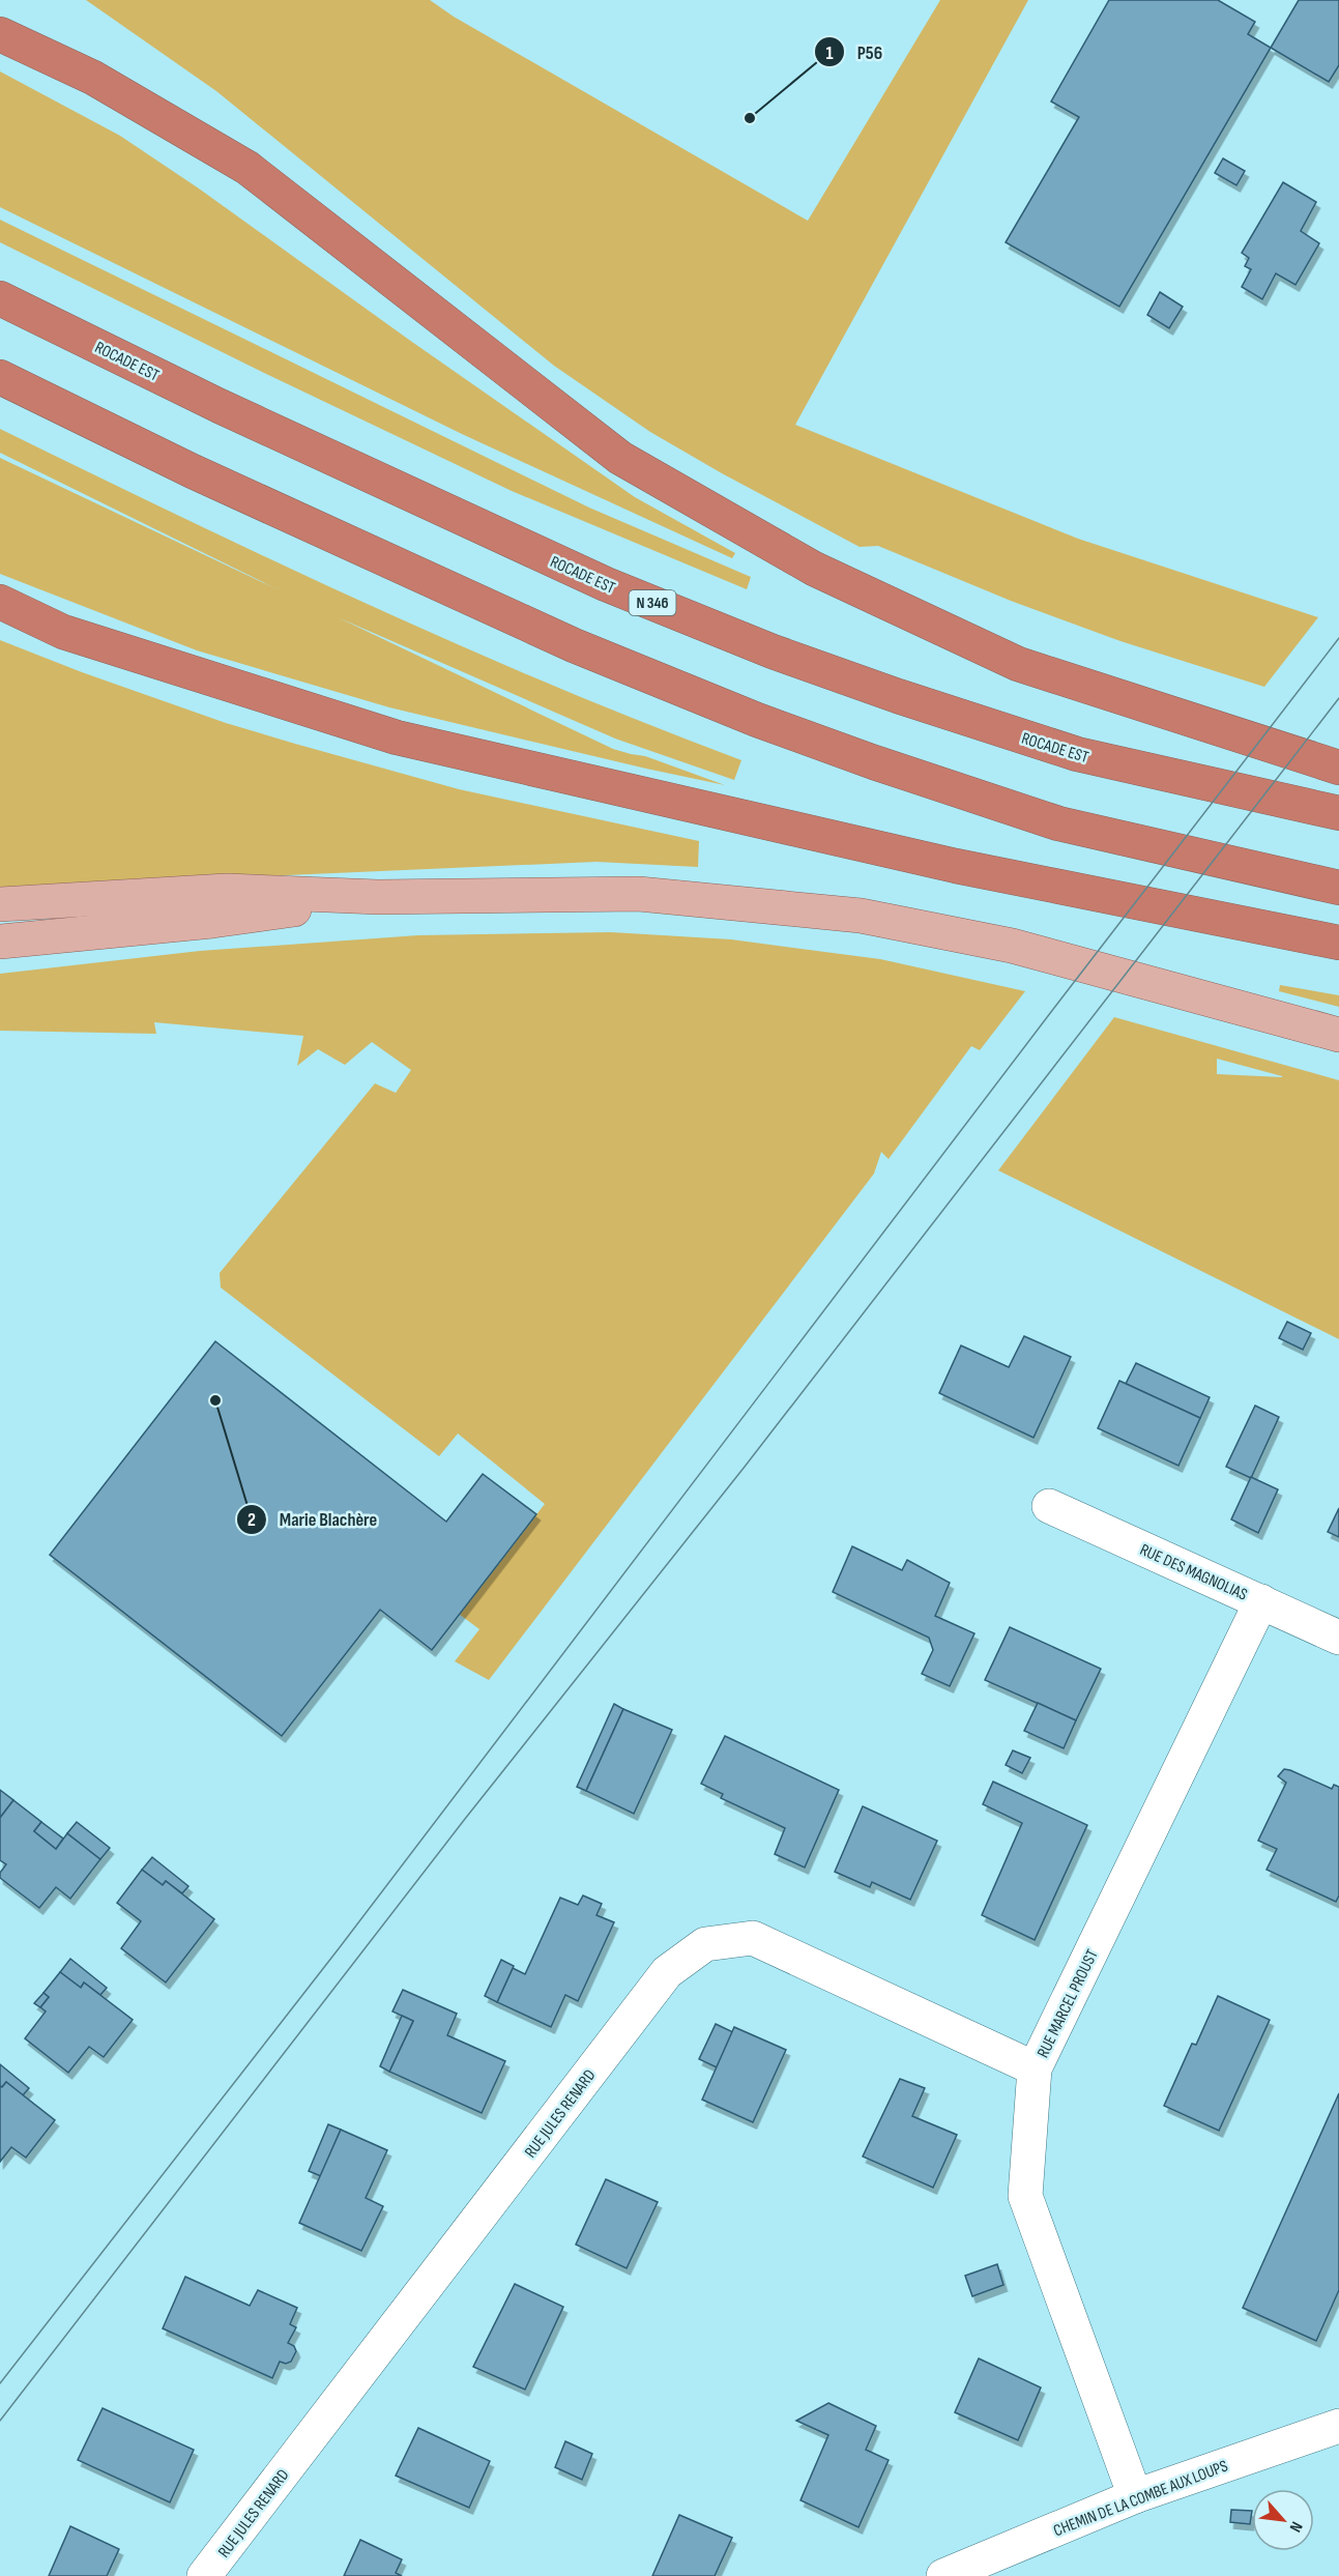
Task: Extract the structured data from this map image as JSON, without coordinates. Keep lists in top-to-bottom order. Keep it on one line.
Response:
{"streets":{"highway":["ROCADE EST","N 346"],"street":["RUE DES MAGNOLIAS","RUE MARCEL PROUST","RUE JULES RENARD","CHEMIN DE LA COMBE AUX LOUPS"]},"crossings":[["RUE DES MAGNOLIAS","RUE MARCEL PROUST"],["RUE MARCEL PROUST","RUE JULES RENARD"],["RUE MARCEL PROUST","CHEMIN DE LA COMBE AUX LOUPS"]],"places":["P56","Marie Blachère"],"north":"bottom right"}
